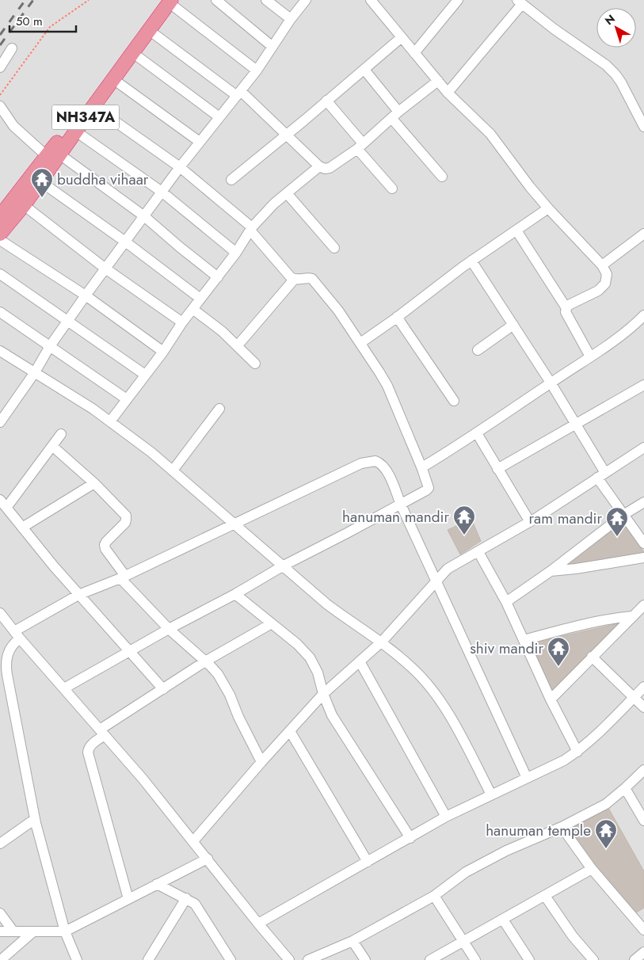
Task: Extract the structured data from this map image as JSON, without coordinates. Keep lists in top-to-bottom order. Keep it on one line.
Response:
{"streets":{"highway":["NH347A"]},"places":{"temple":["buddha vihaar","hanuman mandir","ram mandir","shiv mandir","hanuman temple"]},"scale_bar":"50 m","north":"top left"}
